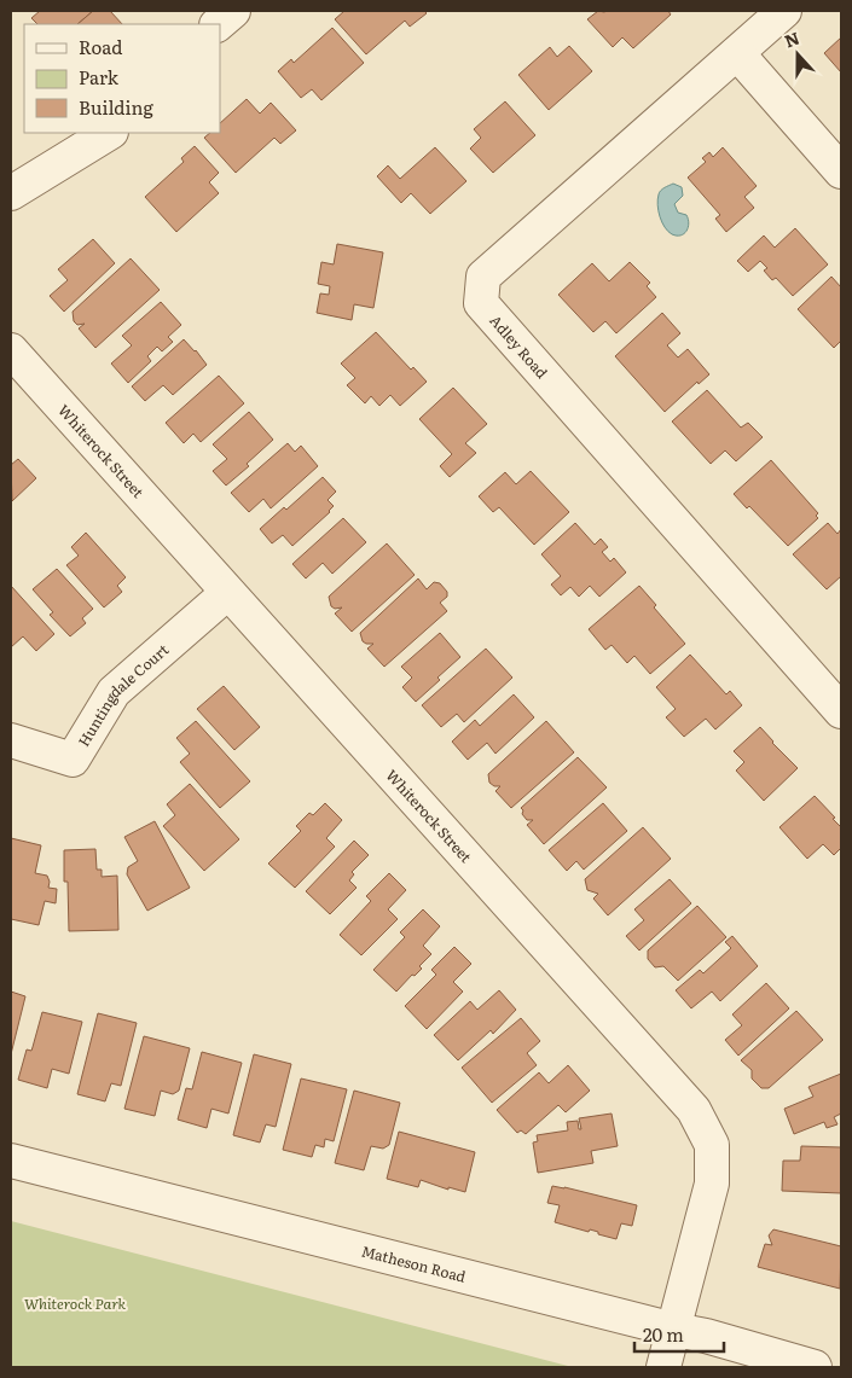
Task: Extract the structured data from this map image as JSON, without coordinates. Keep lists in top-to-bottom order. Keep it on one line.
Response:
{"streets":{"street":["Adley Road","Whiterock Street","Huntingdale Court","Matheson Road"]},"crossings":[["Whiterock Street","Huntingdale Court"],["Whiterock Street","Matheson Road"]],"parks":["Whiterock Park"],"legend":["Road","Park","Building"],"scale_bar":"20 m","north":"top"}
